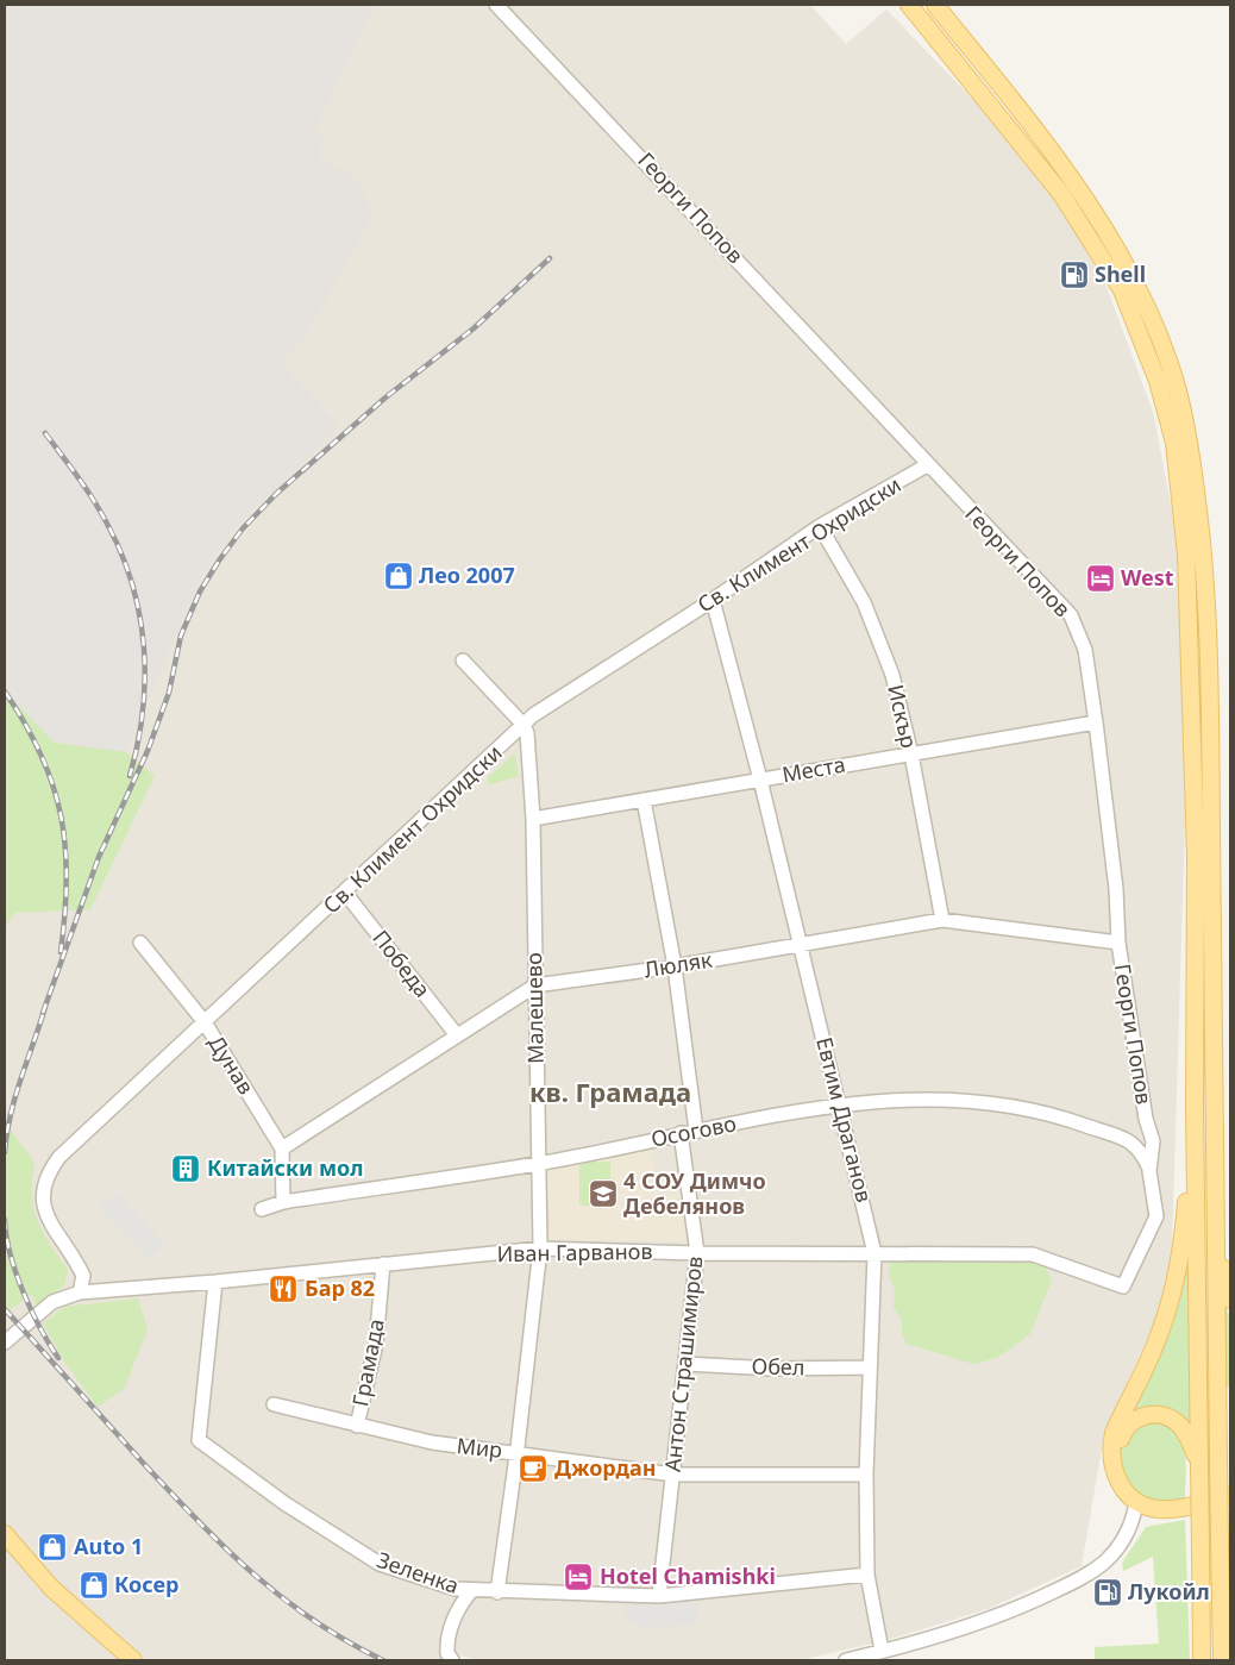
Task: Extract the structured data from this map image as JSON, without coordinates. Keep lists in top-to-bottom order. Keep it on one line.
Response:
{"streets":{"street":["Георги Попов","Св. Климент Охридски","Искър","Места","Победа","Люляк","Малешево","Дунав","Евтим Драганов","Осогово","Иван Гарванов","Грамада","Антон Страшимиров","Обел","Мир","Зеленка"]},"crossings":[["Георги Попов","Св. Климент Охридски"],["Георги Попов","Места"],["Георги Попов","Люляк"],["Георги Попов","Иван Гарванов"],["Св. Климент Охридски","Искър"],["Св. Климент Охридски","Победа"],["Св. Климент Охридски","Малешево"],["Св. Климент Охридски","Дунав"],["Св. Климент Охридски","Евтим Драганов"],["Св. Климент Охридски","Иван Гарванов"],["Искър","Места"],["Искър","Люляк"],["Места","Малешево"],["Места","Евтим Драганов"],["Победа","Люляк"],["Люляк","Малешево"],["Люляк","Дунав"],["Люляк","Евтим Драганов"],["Малешево","Осогово"],["Малешево","Иван Гарванов"],["Малешево","Мир"],["Малешево","Зеленка"],["Евтим Драганов","Осогово"],["Евтим Драганов","Иван Гарванов"],["Евтим Драганов","Обел"],["Евтим Драганов","Мир"],["Евтим Драганов","Зеленка"],["Осогово","Антон Страшимиров"],["Иван Гарванов","Грамада"],["Иван Гарванов","Антон Страшимиров"],["Иван Гарванов","Зеленка"],["Грамада","Мир"],["Антон Страшимиров","Обел"],["Антон Страшимиров","Мир"],["Антон Страшимиров","Зеленка"]],"districts":["кв. Грамада"],"places":{"fuel station":["Shell","Лукойл"],"shop":["Лео 2007","Auto 1","Косер"],"hotel":["West","Hotel Chamishki"],"building":["Китайски мол"],"school or university":["4 СОУ Димчо Дебелянов"],"restaurant":["Бар 82"],"cafe":["Джордан"]}}
